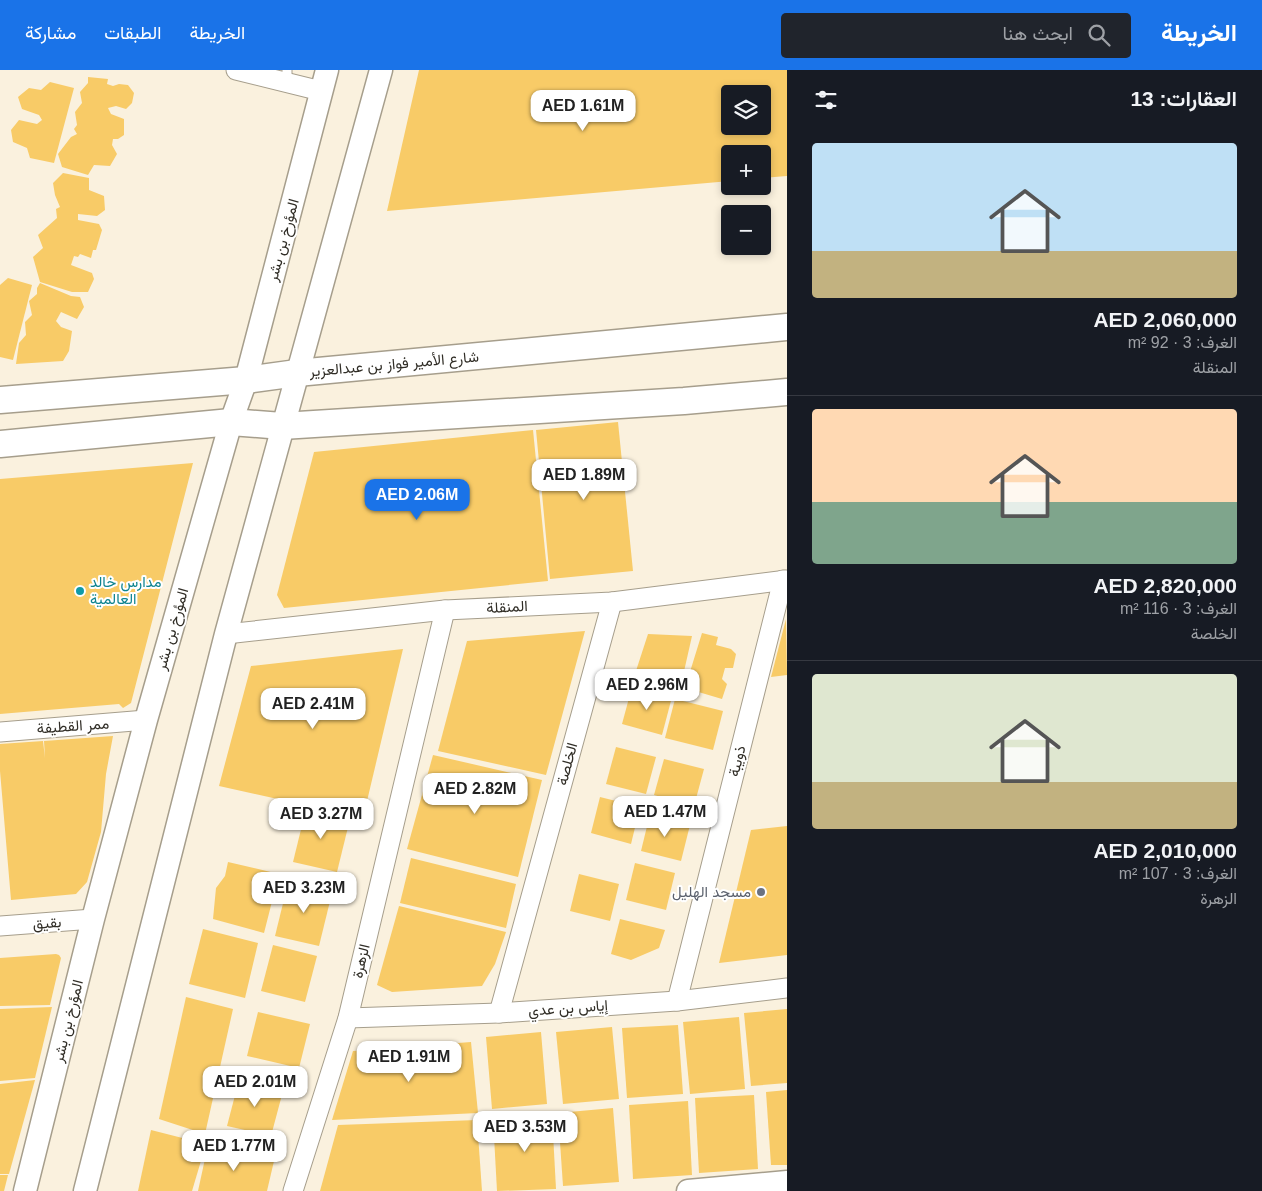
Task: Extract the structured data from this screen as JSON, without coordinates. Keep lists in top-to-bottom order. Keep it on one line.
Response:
{"streets":{"main road":["شارع الأمير فواز بن عبدالعزير"],"street":["المؤرخ بن بشر","المنقلة","ممر القطيفة","ذويبة","الخلصة","بقيق","الزهرة","إياس بن عدي"]},"crossings":[["المؤرخ بن بشر","شارع الأمير فواز بن عبدالعزير"],["المؤرخ بن بشر","ممر القطيفة"],["المؤرخ بن بشر","بقيق"],["المنقلة","ذويبة"],["المنقلة","الخلصة"],["المنقلة","الزهرة"],["ذويبة","إياس بن عدي"],["الخلصة","إياس بن عدي"],["الزهرة","إياس بن عدي"]],"places":["مدارس خالد العالمية","مسجد الهليل"],"page":{"header":"الخريطة","search":"ابحث هنا","nav":["الخريطة","الطبقات","مشاركة"],"heading":"العقارات: 13","map_buttons":["+","−"],"price":["AED 1.61M","AED 1.89M","AED 2.06M","AED 2.96M","AED 2.41M","AED 2.82M","AED 1.47M","AED 3.27M","AED 3.23M","AED 1.91M","AED 2.01M","AED 3.53M","AED 1.77M"],"list":[{"name":"AED 2,060,000","note":"الغرف: 3 · 92 m² · المنقلة"},{"name":"AED 2,820,000","note":"الغرف: 3 · 116 m² · الخلصة"},{"name":"AED 2,010,000","note":"الغرف: 3 · 107 m² · الزهرة"}]}}
